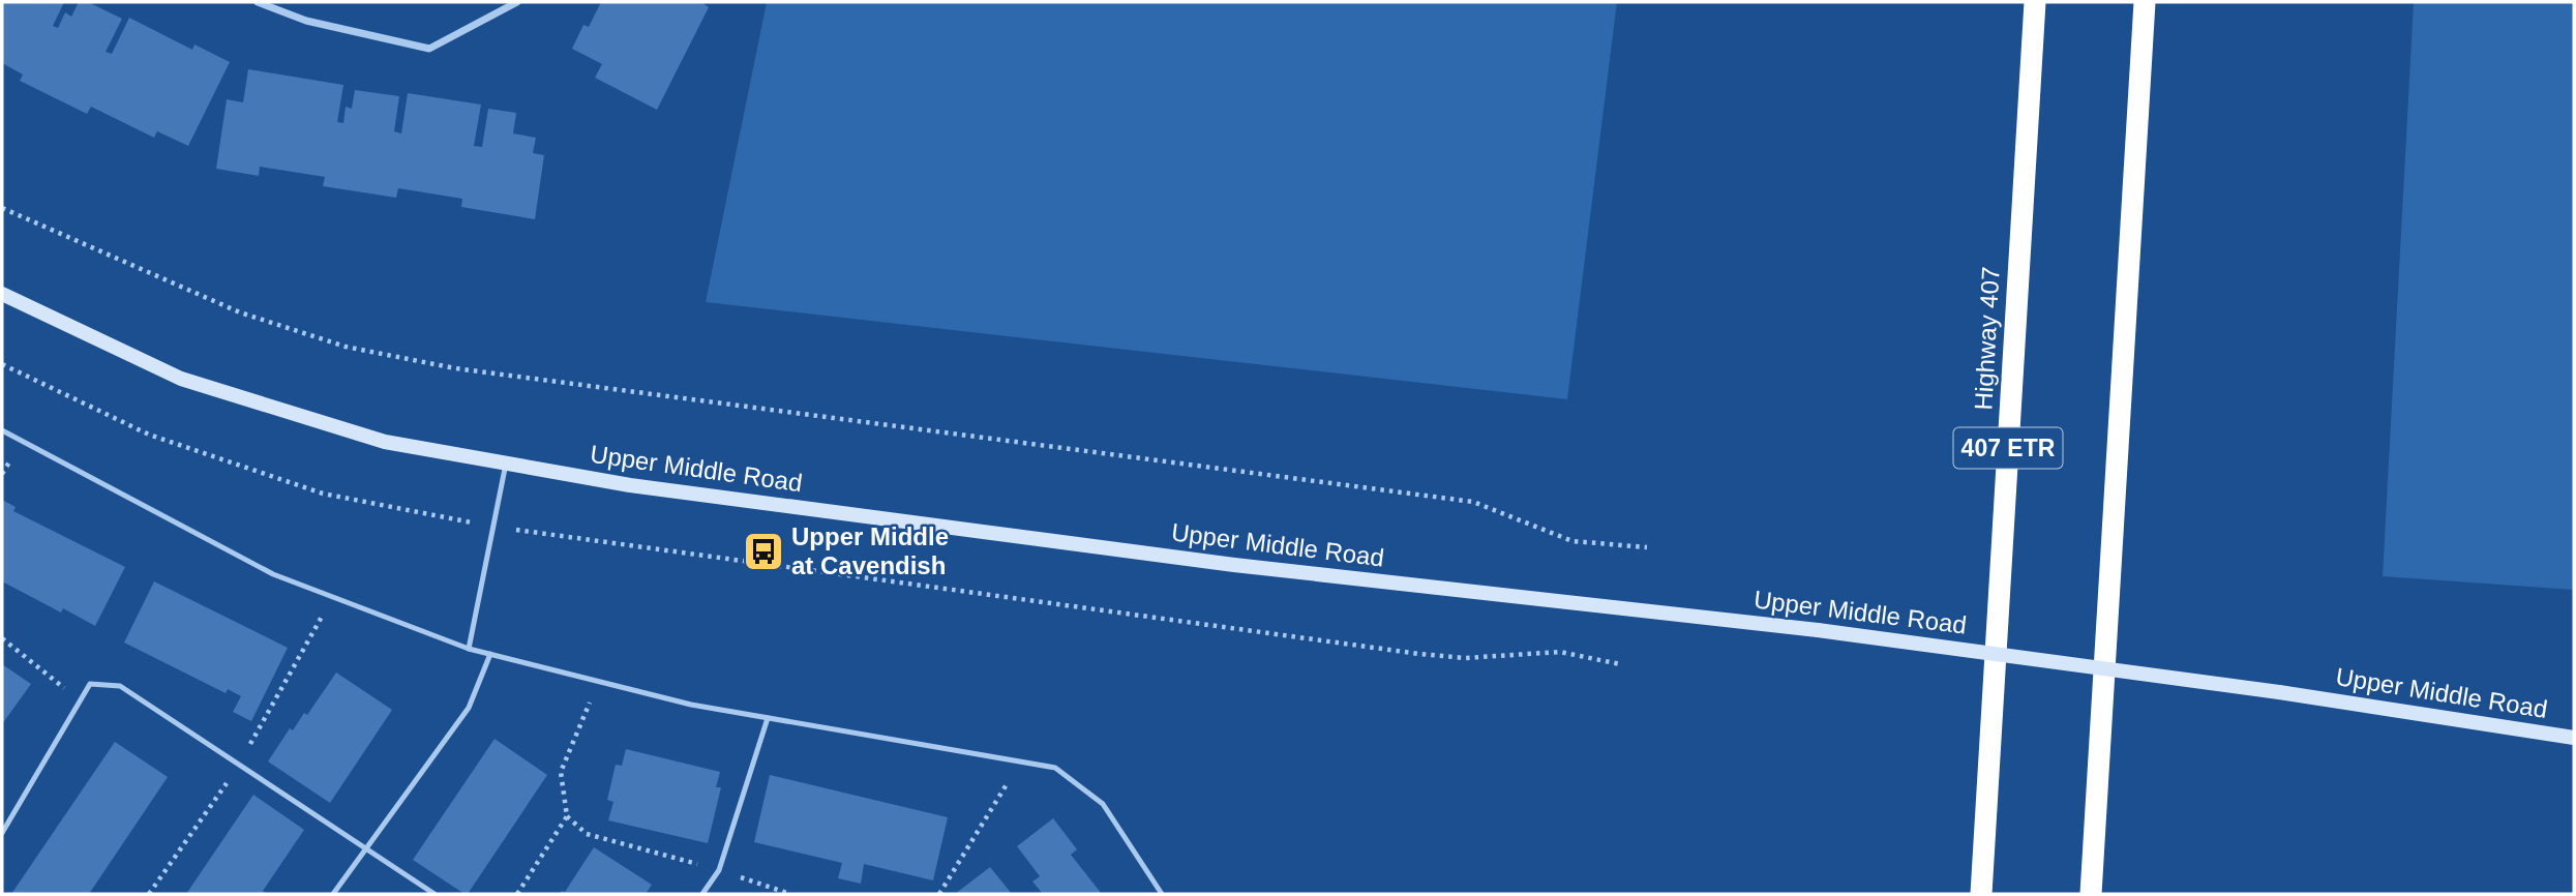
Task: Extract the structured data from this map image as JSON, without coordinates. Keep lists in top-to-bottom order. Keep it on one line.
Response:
{"streets":{"highway":["Highway 407","407 ETR"],"main road":["Upper Middle Road"]},"places":{"bus stop":["Upper Middle at Cavendish"]}}
